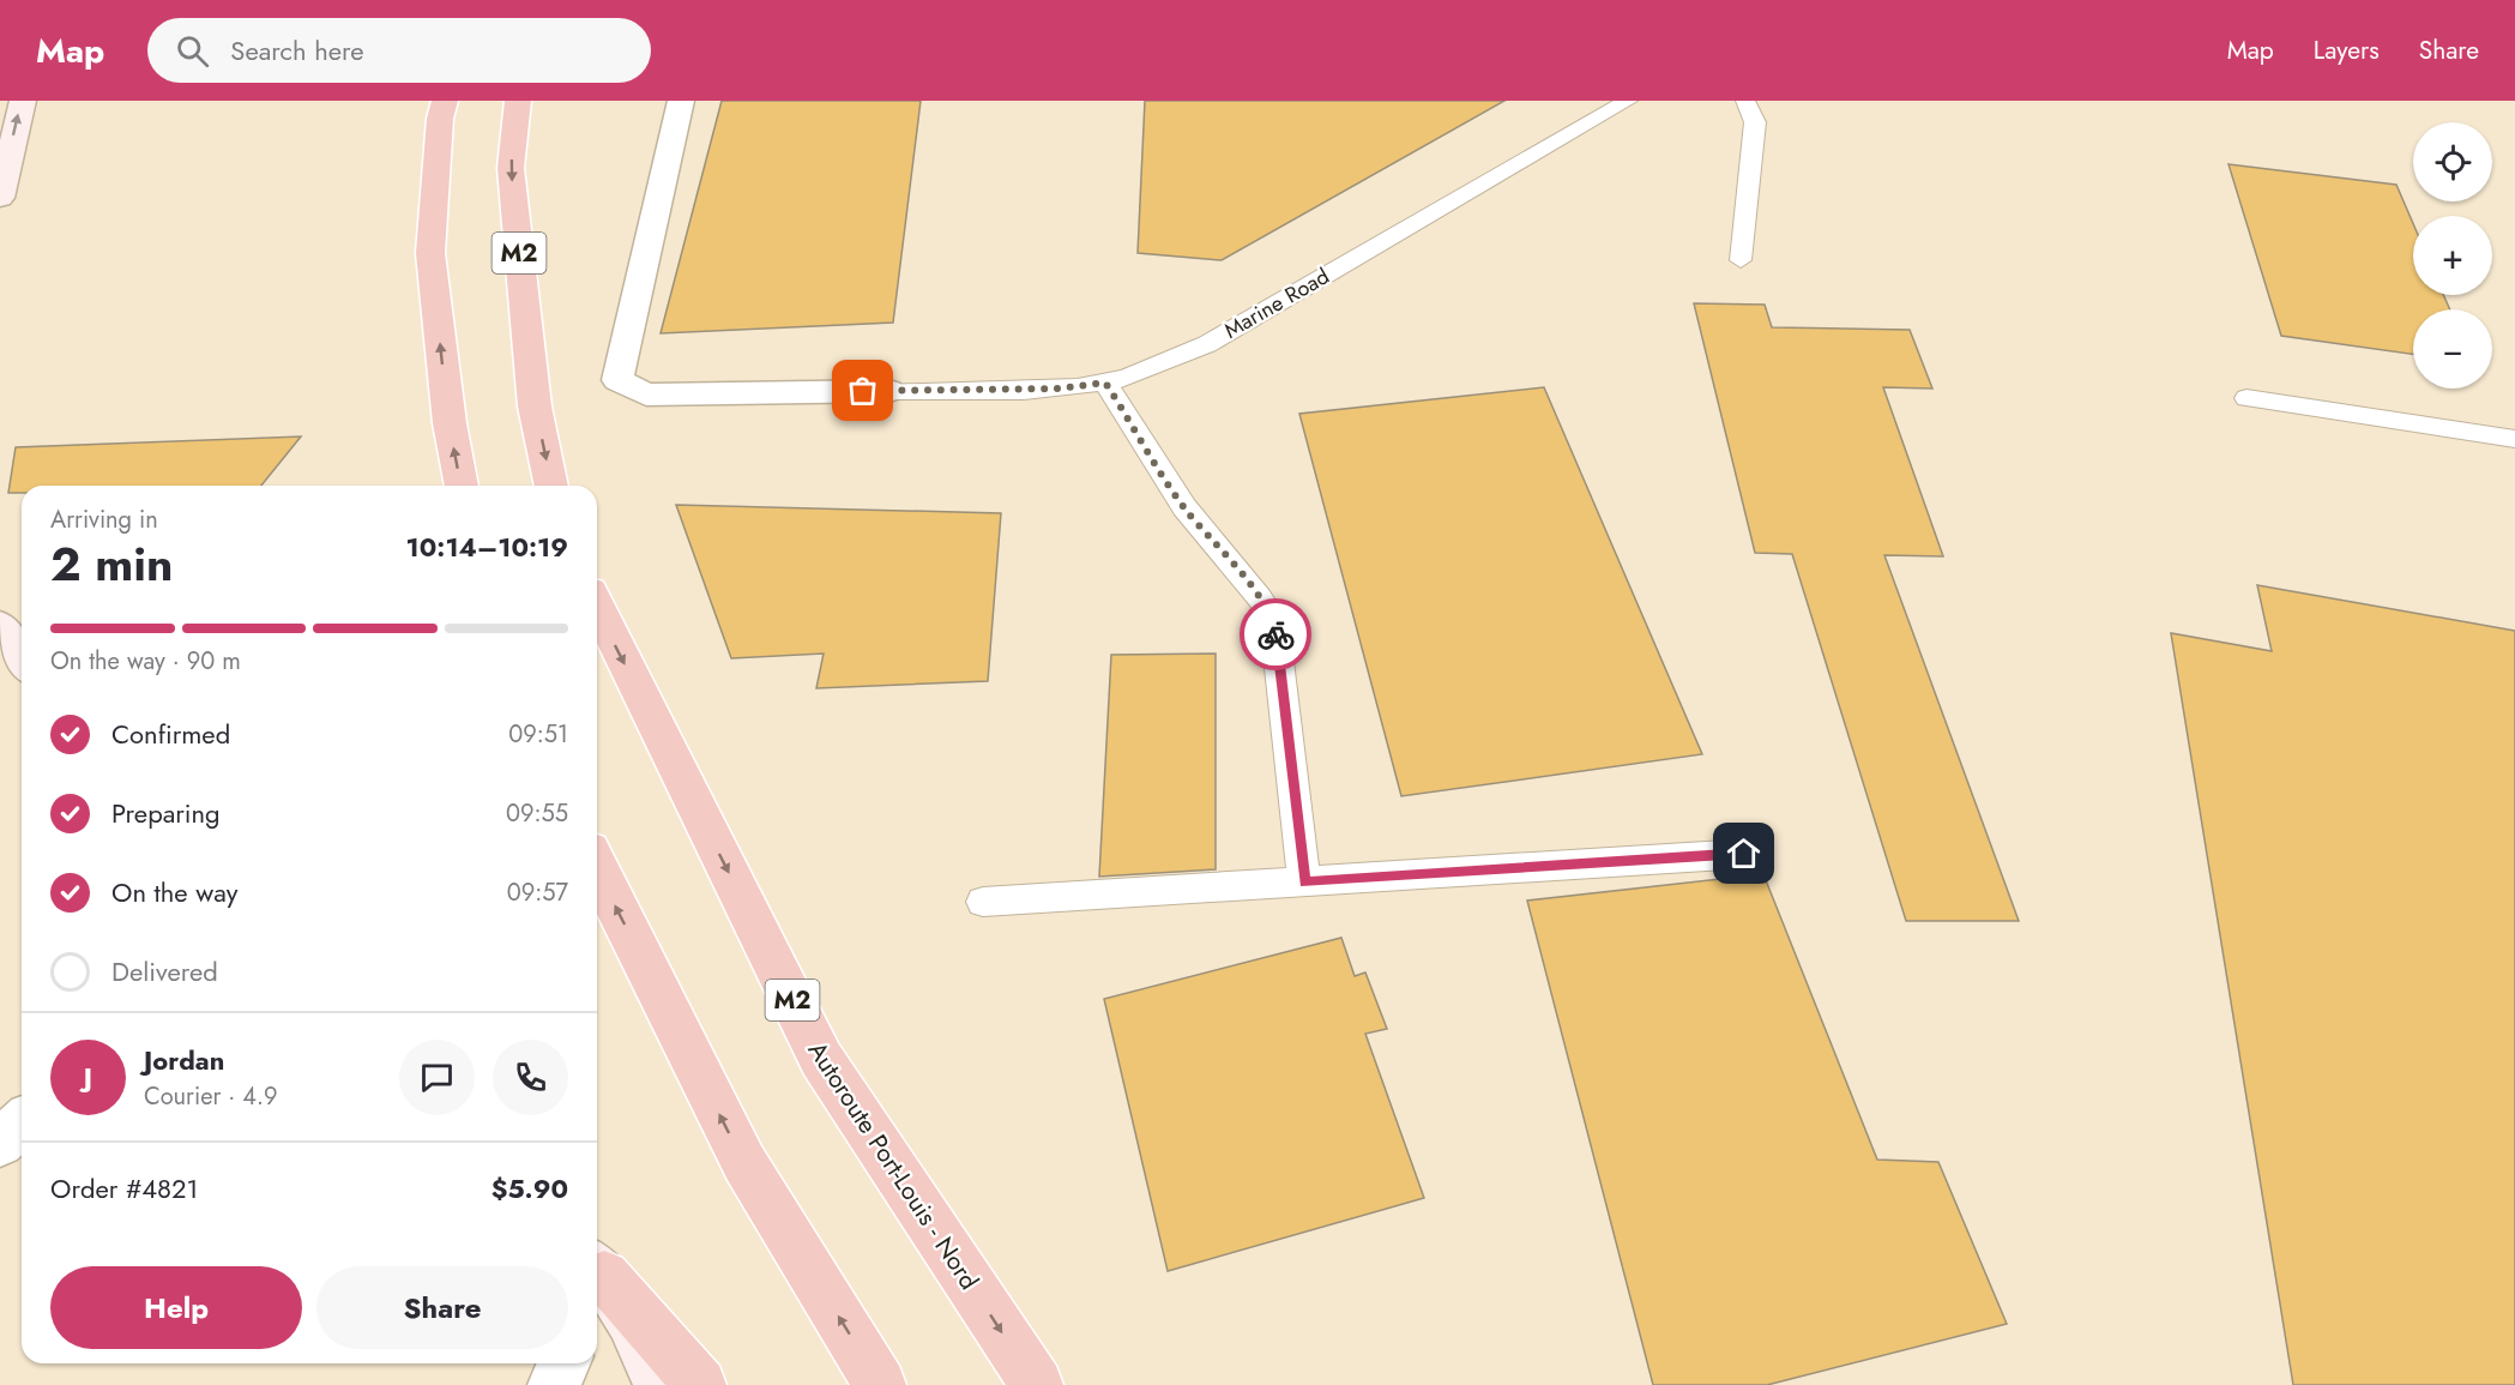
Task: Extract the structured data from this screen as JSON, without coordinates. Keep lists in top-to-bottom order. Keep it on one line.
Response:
{"streets":{"highway":["M2","Autoroute Port-Louis - Nord"],"lane":["Marine Road"]},"page":{"header":"Map","search":"Search here","nav":["Map","Layers","Share"],"map_buttons":["+","−"],"heading":["2 min","Arriving in","10:14–10:19"],"panel":["Jordan","Courier · 4.9","Order #4821","$5.90"],"bar":"On the way · 90 m","list":[["Confirmed","09:51"],["Preparing","09:55"],["On the way","09:57"],"Delivered"],"round":"J","buttons":["Help","Share"]}}
